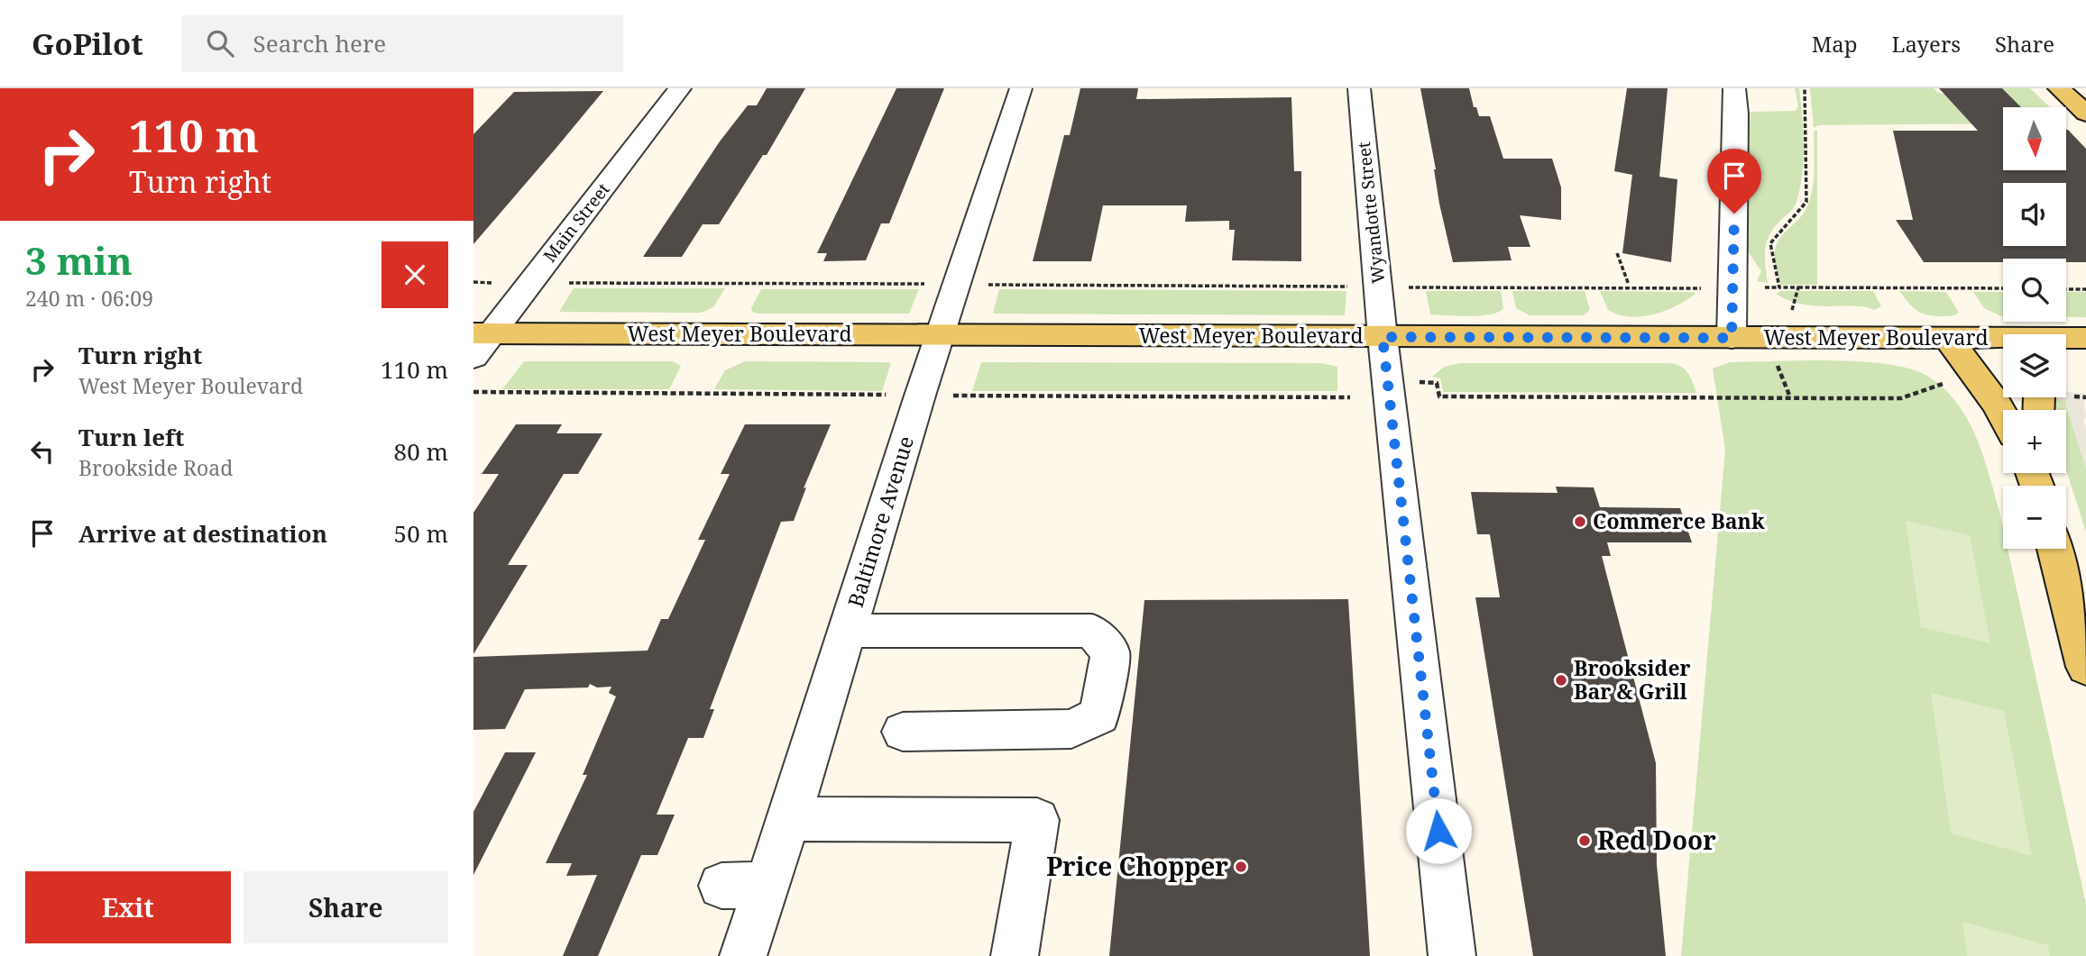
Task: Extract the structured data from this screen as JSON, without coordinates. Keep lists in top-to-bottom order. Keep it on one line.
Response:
{"streets":{"main road":["West Meyer Boulevard"],"street":["Wyandotte Street","Main Street","Baltimore Avenue"]},"crossings":[["Wyandotte Street","West Meyer Boulevard"],["Main Street","West Meyer Boulevard"],["West Meyer Boulevard","Baltimore Avenue"]],"places":["Commerce Bank","Brooksider Bar & Grill","Red Door","Price Chopper"],"north":"bottom","page":{"header":"GoPilot","search":"Search here","nav":["Map","Layers","Share"],"turn":["110 m","Turn right"],"map_buttons":["+","−"],"heading":["3 min","240 m · 06:09"],"list":[{"name":"Turn right","note":"West Meyer Boulevard","value":"110 m"},{"name":"Turn left","note":"Brookside Road","value":"80 m"},{"name":"Arrive at destination","value":"50 m"}],"buttons":["Exit","Share"]}}
